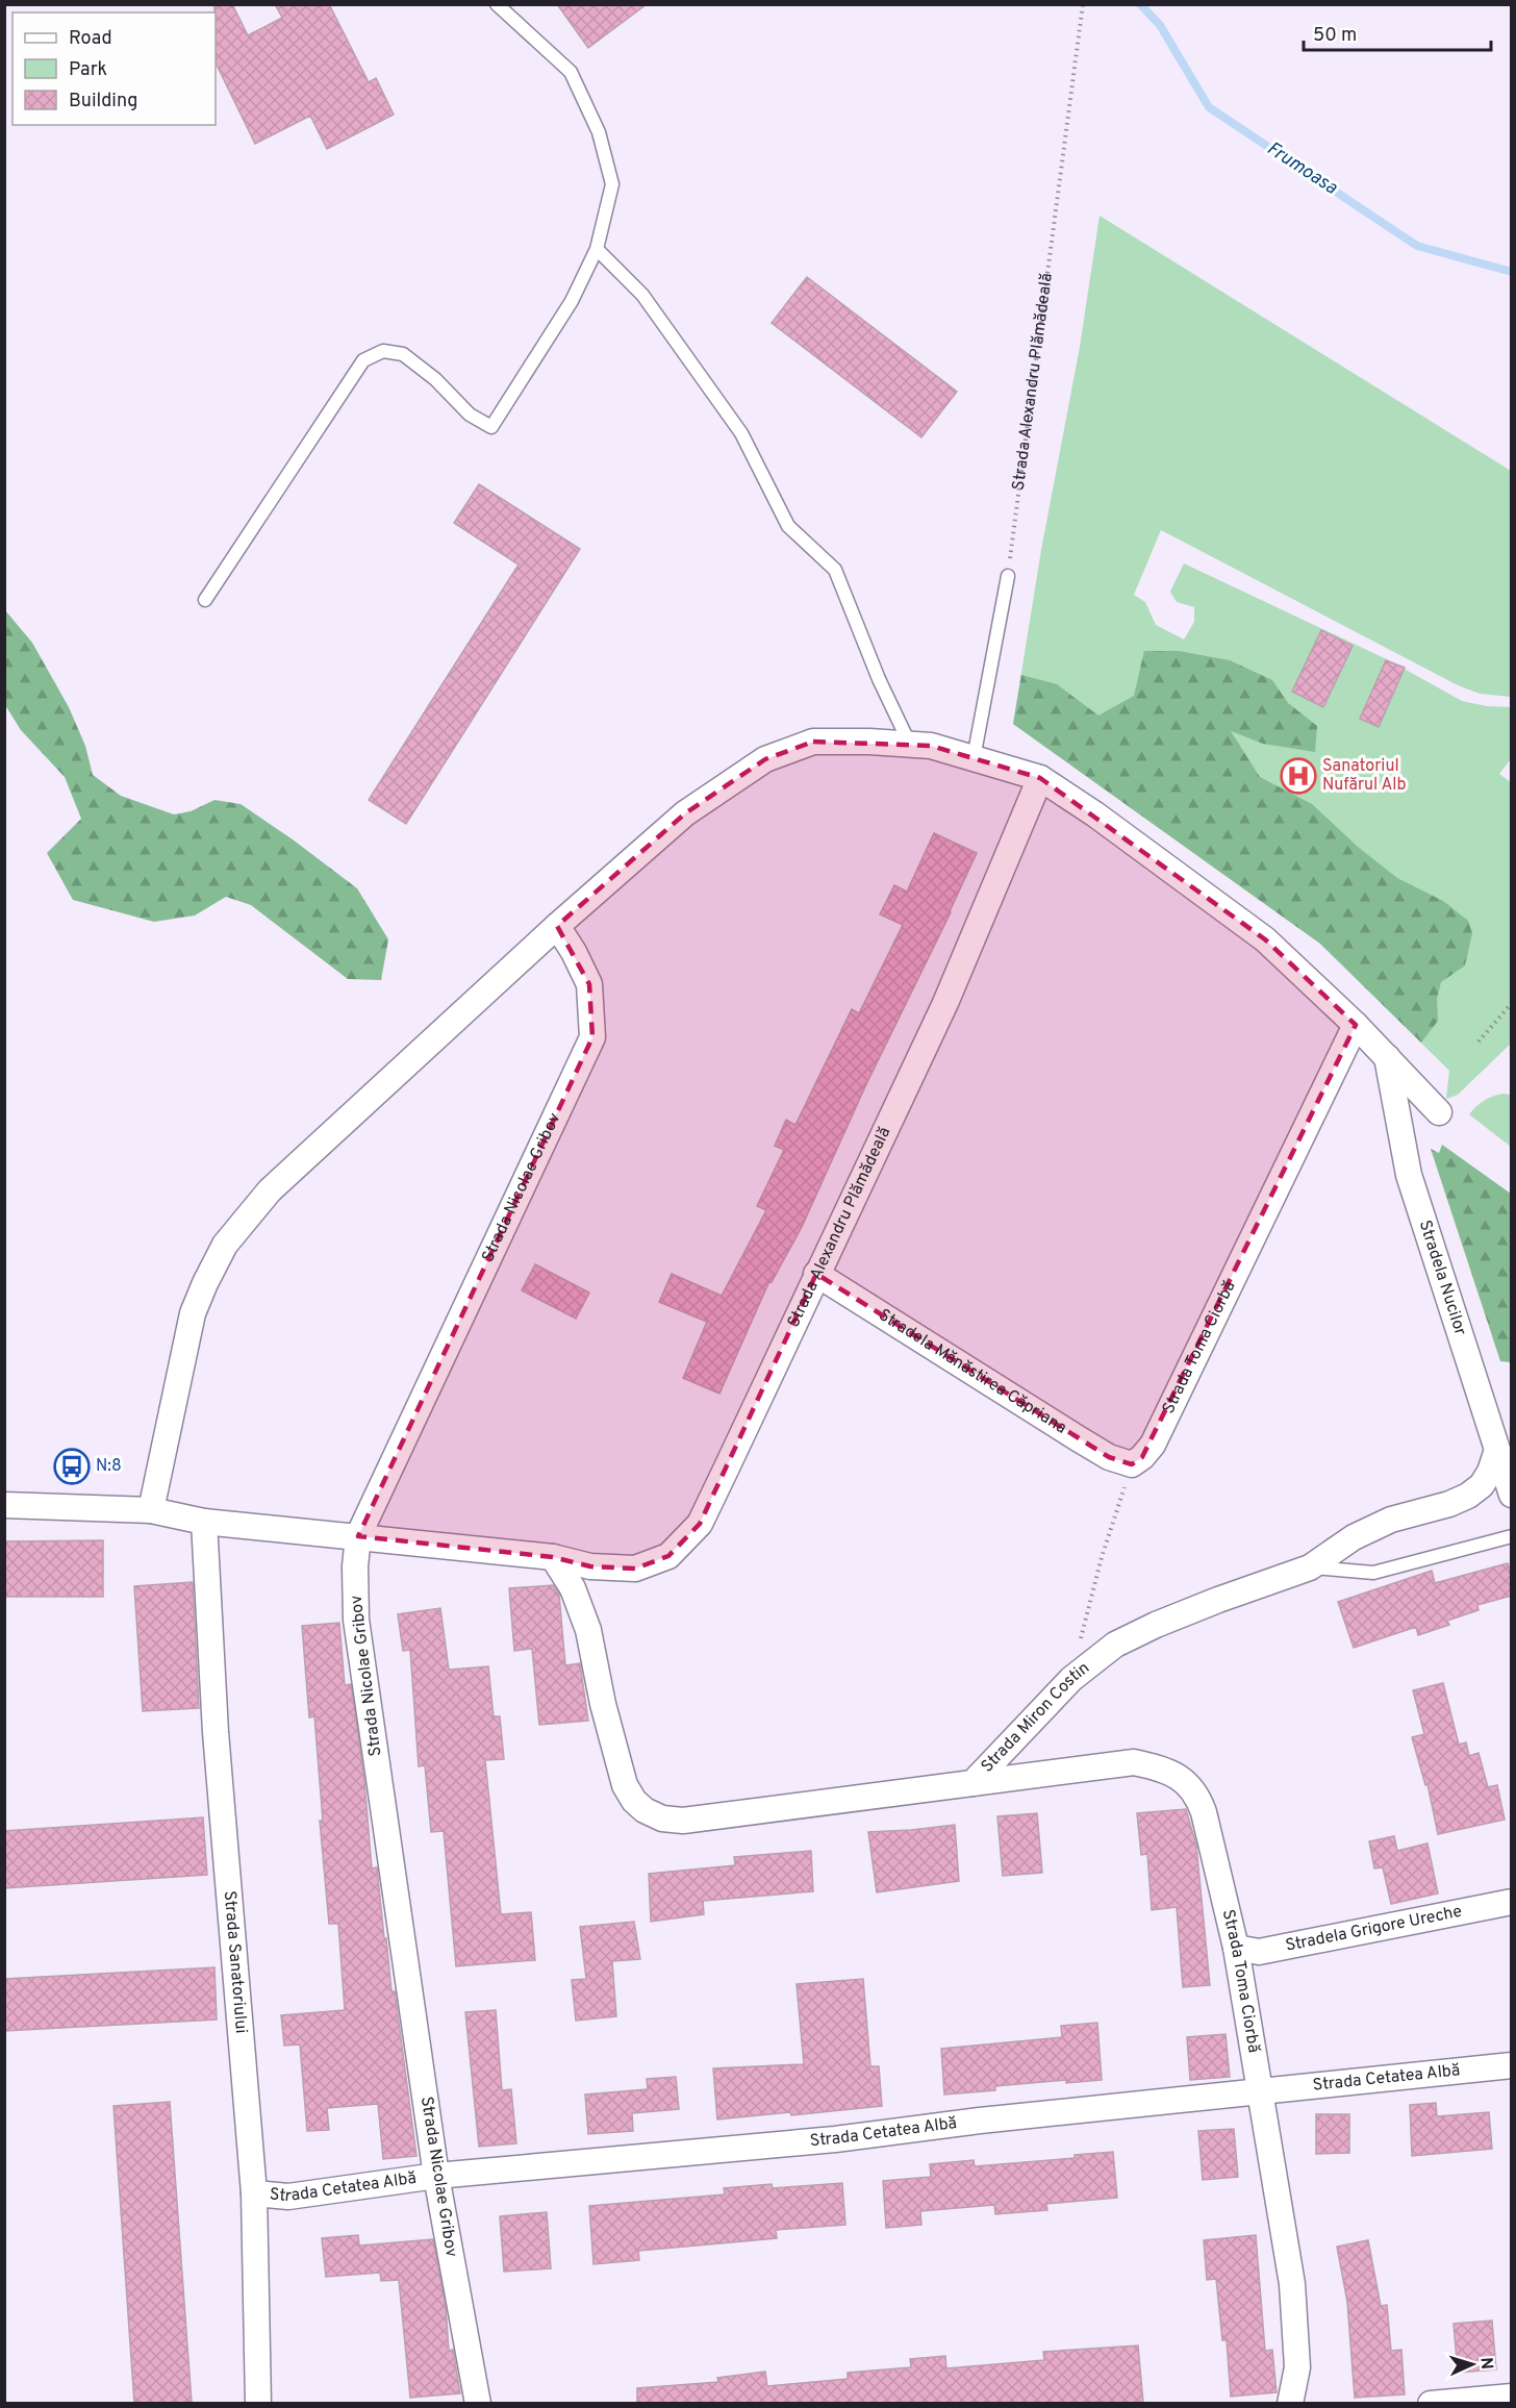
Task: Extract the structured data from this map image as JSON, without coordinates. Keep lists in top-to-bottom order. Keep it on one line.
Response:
{"streets":{"street":["Strada Alexandru Plămădeală","Strada Nicolae Gribov","Stradela Nucilor","Strada Toma Ciorbă","Stradela Mănăstirea Căpriana","Strada Miron Costin","Stradela Grigore Ureche","Strada Sanatoriului","Strada Cetatea Albă"]},"crossings":[["Strada Alexandru Plămădeală","Strada Nicolae Gribov"],["Strada Alexandru Plămădeală","Stradela Mănăstirea Căpriana"],["Strada Alexandru Plămădeală","Strada Miron Costin"],["Strada Alexandru Plămădeală","Strada Sanatoriului"],["Strada Nicolae Gribov","Strada Cetatea Albă"],["Stradela Nucilor","Strada Miron Costin"],["Strada Toma Ciorbă","Stradela Mănăstirea Căpriana"],["Strada Toma Ciorbă","Strada Miron Costin"],["Strada Toma Ciorbă","Stradela Grigore Ureche"],["Strada Toma Ciorbă","Strada Cetatea Albă"],["Strada Sanatoriului","Strada Cetatea Albă"]],"water":["Frumoasa"],"places":{"hospital":["Sanatoriul Nufărul Alb"],"bus stop":["N:8"]},"legend":["Road","Park","Building"],"scale_bar":"50 m","north":"right"}
